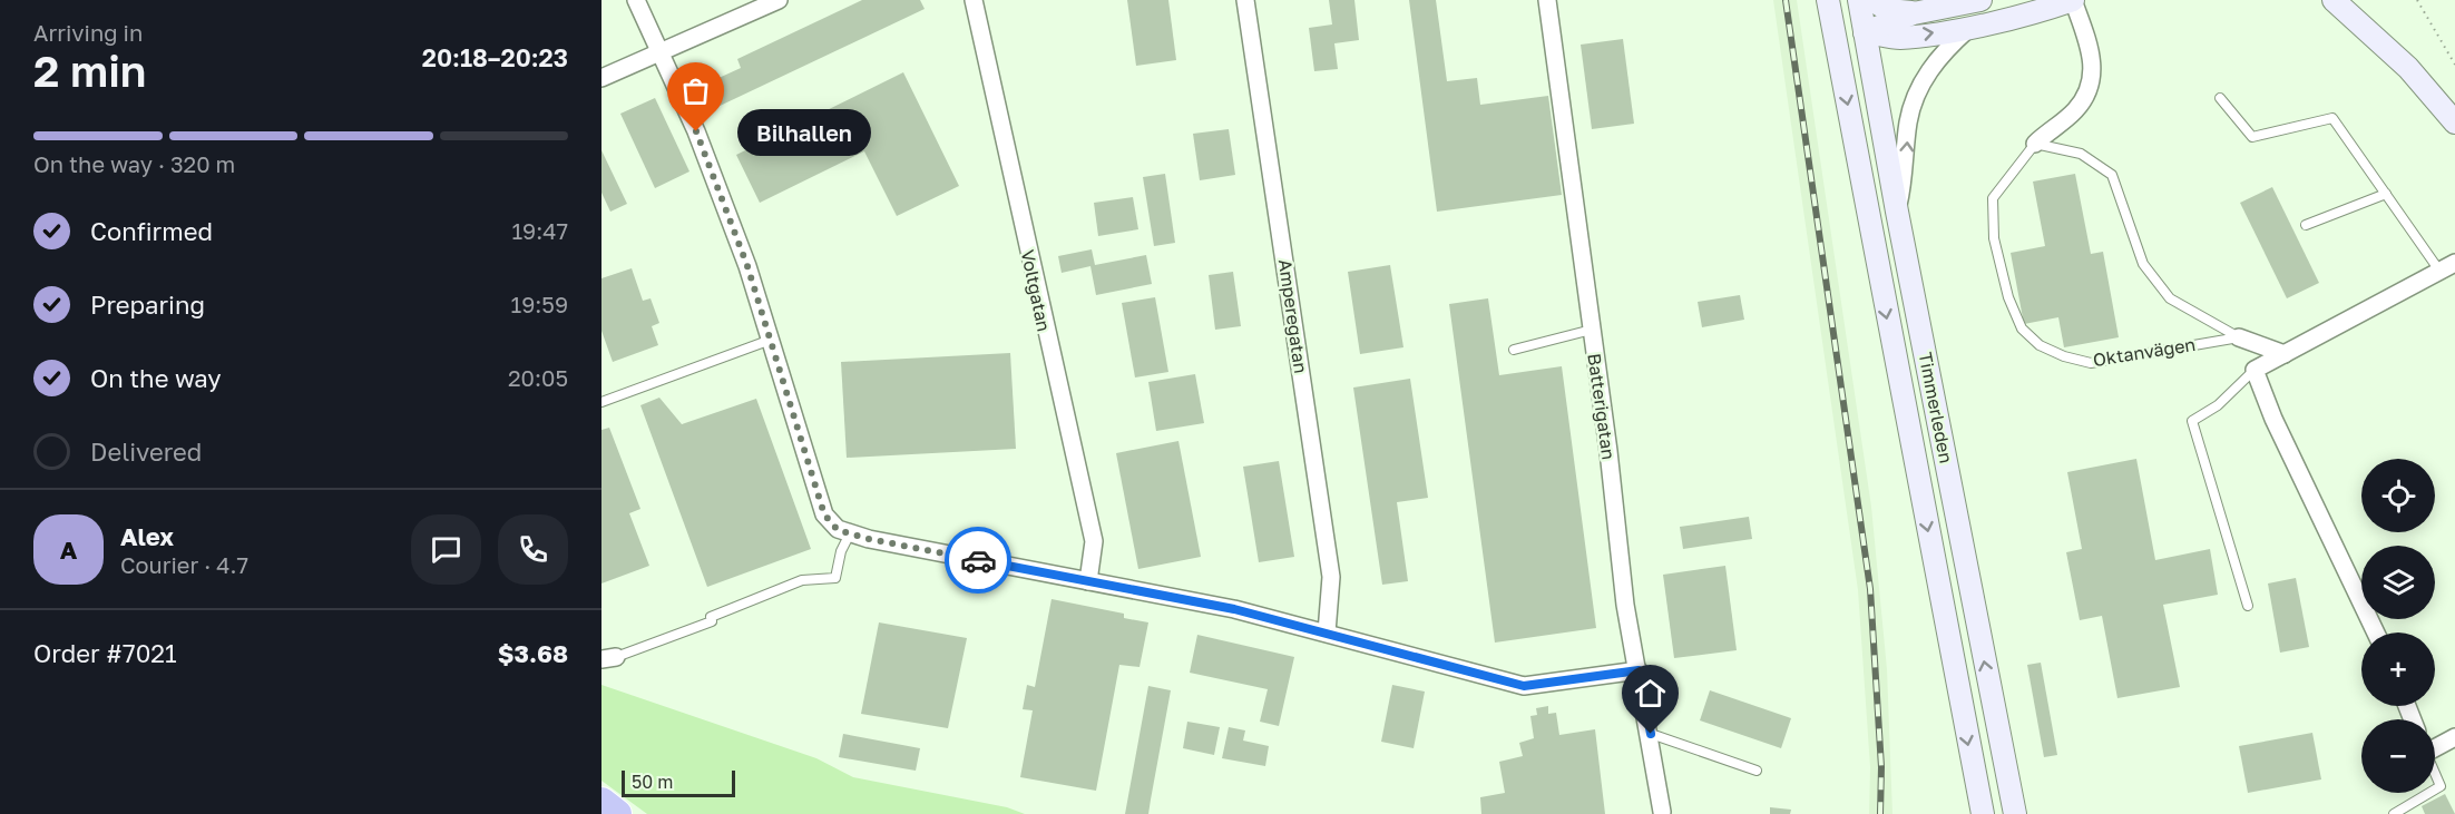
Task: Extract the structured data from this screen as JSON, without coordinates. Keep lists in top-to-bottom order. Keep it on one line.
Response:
{"streets":{"main road":["Timmerleden"],"street":["Voltgatan","Amperegatan","Oktanvägen","Batterigatan"]},"places":["Bilhallen"],"scale_bar":"50 m","page":{"heading":["2 min","Arriving in","20:18–20:23"],"panel":["Alex","Courier · 4.7","Order #7021","$3.68"],"bubble":"Bilhallen","bar":"On the way · 320 m","list":[["Confirmed","19:47"],["Preparing","19:59"],["On the way","20:05"],"Delivered"],"map_buttons":["+","−"],"round":"A","scale":"50 m"}}
